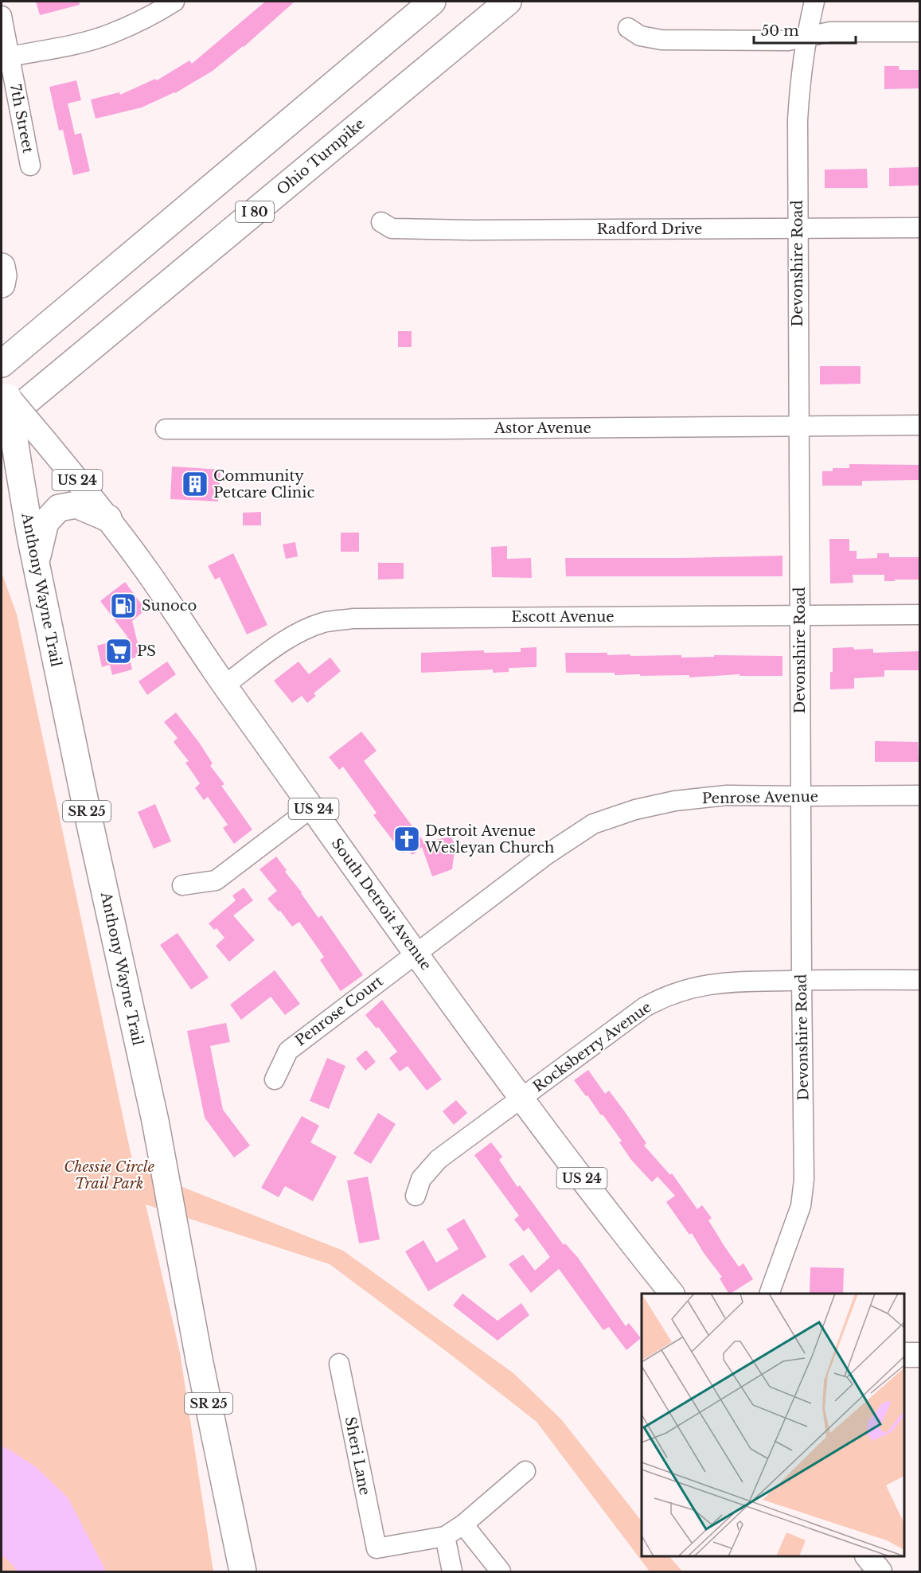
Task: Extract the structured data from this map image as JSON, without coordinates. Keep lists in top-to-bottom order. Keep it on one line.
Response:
{"streets":{"highway":["Ohio Turnpike","I 80","US 24","Anthony Wayne Trail","SR 25"],"main road":["South Detroit Avenue"],"street":["7th Street","Radford Drive","Devonshire Road","Astor Avenue","Escott Avenue","Penrose Avenue","Penrose Court","Rocksberry Avenue","Sheri Lane"]},"crossings":[["Radford Drive","Devonshire Road"],["Devonshire Road","Astor Avenue"],["Devonshire Road","Escott Avenue"],["Devonshire Road","Penrose Avenue"],["Devonshire Road","Rocksberry Avenue"],["Anthony Wayne Trail","South Detroit Avenue"],["Escott Avenue","South Detroit Avenue"],["Penrose Avenue","South Detroit Avenue"],["Penrose Avenue","Penrose Court"],["South Detroit Avenue","Penrose Court"],["South Detroit Avenue","Rocksberry Avenue"]],"parks":["Chessie Circle Trail Park"],"places":{"building":["Community Petcare Clinic"],"fuel station":["Sunoco"],"supermarket":["PS"],"church":["Detroit Avenue Wesleyan Church"]},"scale_bar":"50 m"}
